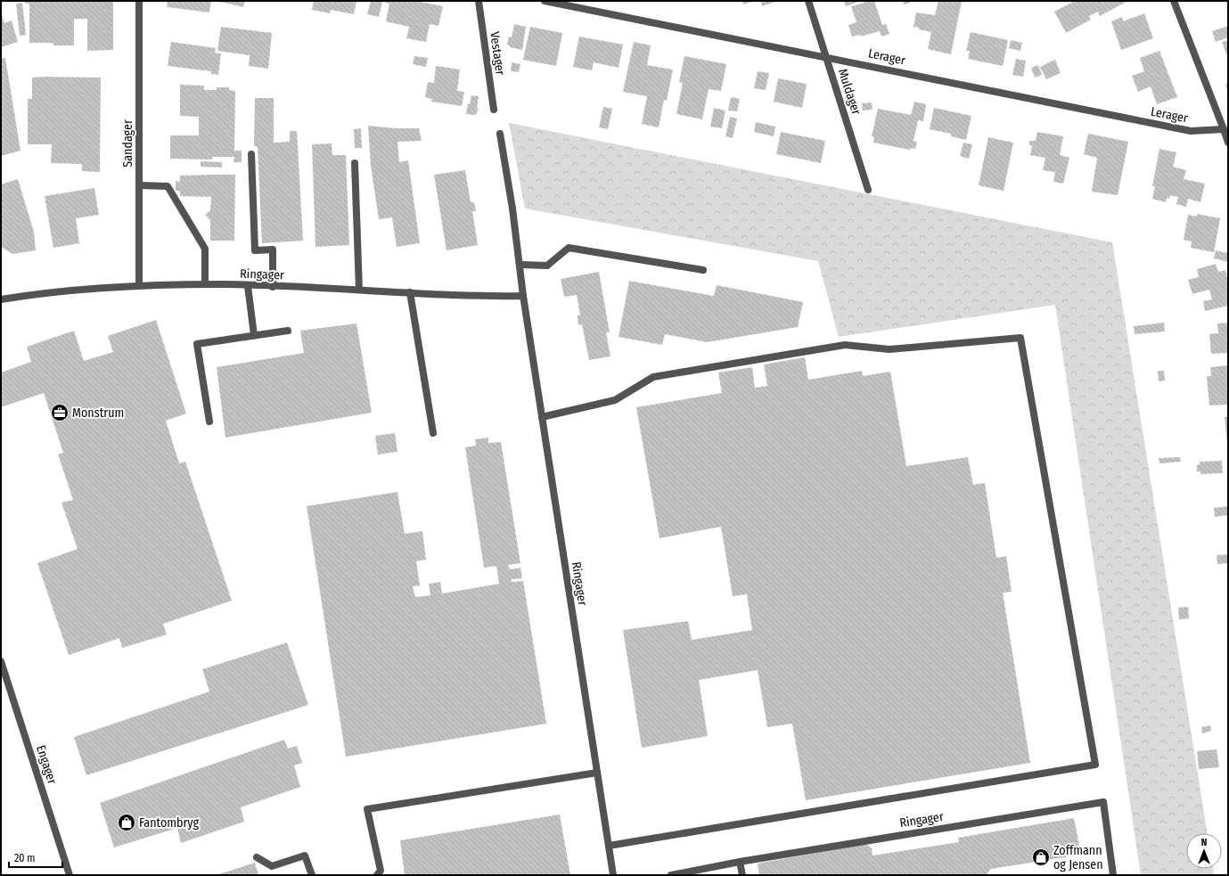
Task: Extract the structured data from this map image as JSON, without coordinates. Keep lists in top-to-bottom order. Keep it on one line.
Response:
{"streets":{"street":["Vestager","Lerager","Muldager","Sandager","Ringager","Engager"]},"crossings":[["Lerager","Muldager"],["Sandager","Ringager"]],"places":{"office":["Monstrum"],"shop":["Fantombryg","Zoffmann og Jensen"]},"scale_bar":"20 m","north":"top"}
